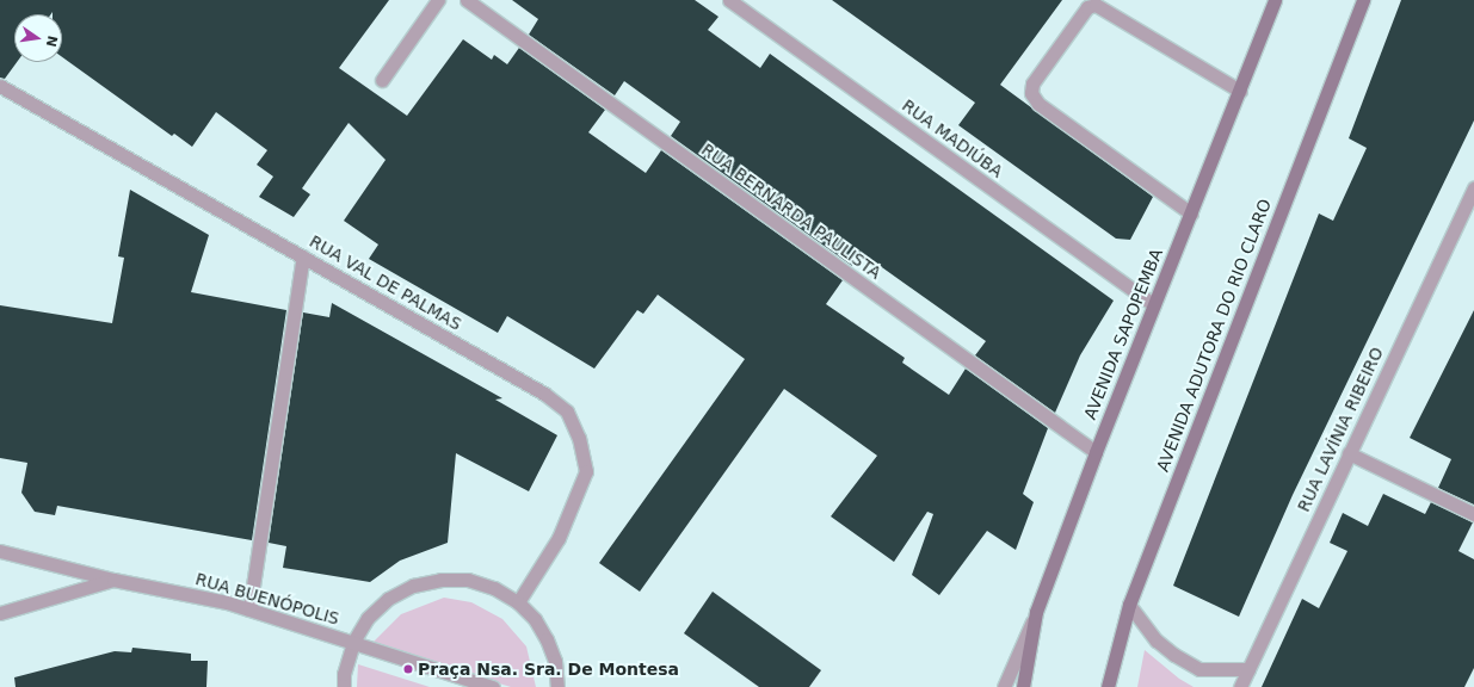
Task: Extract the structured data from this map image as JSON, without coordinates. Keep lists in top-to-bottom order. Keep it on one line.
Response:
{"streets":{"main road":["AVENIDA SAPOPEMBA","AVENIDA ADUTORA DO RIO CLARO"],"street":["RUA MADIÚBA","RUA BERNARDA PAULISTA","RUA VAL DE PALMAS","RUA LAVÍNIA RIBEIRO","RUA BUENÓPOLIS"]},"crossings":[["RUA MADIÚBA","AVENIDA SAPOPEMBA"],["RUA BERNARDA PAULISTA","AVENIDA SAPOPEMBA"]],"places":["Praça Nsa. Sra. De Montesa"],"north":"right"}
